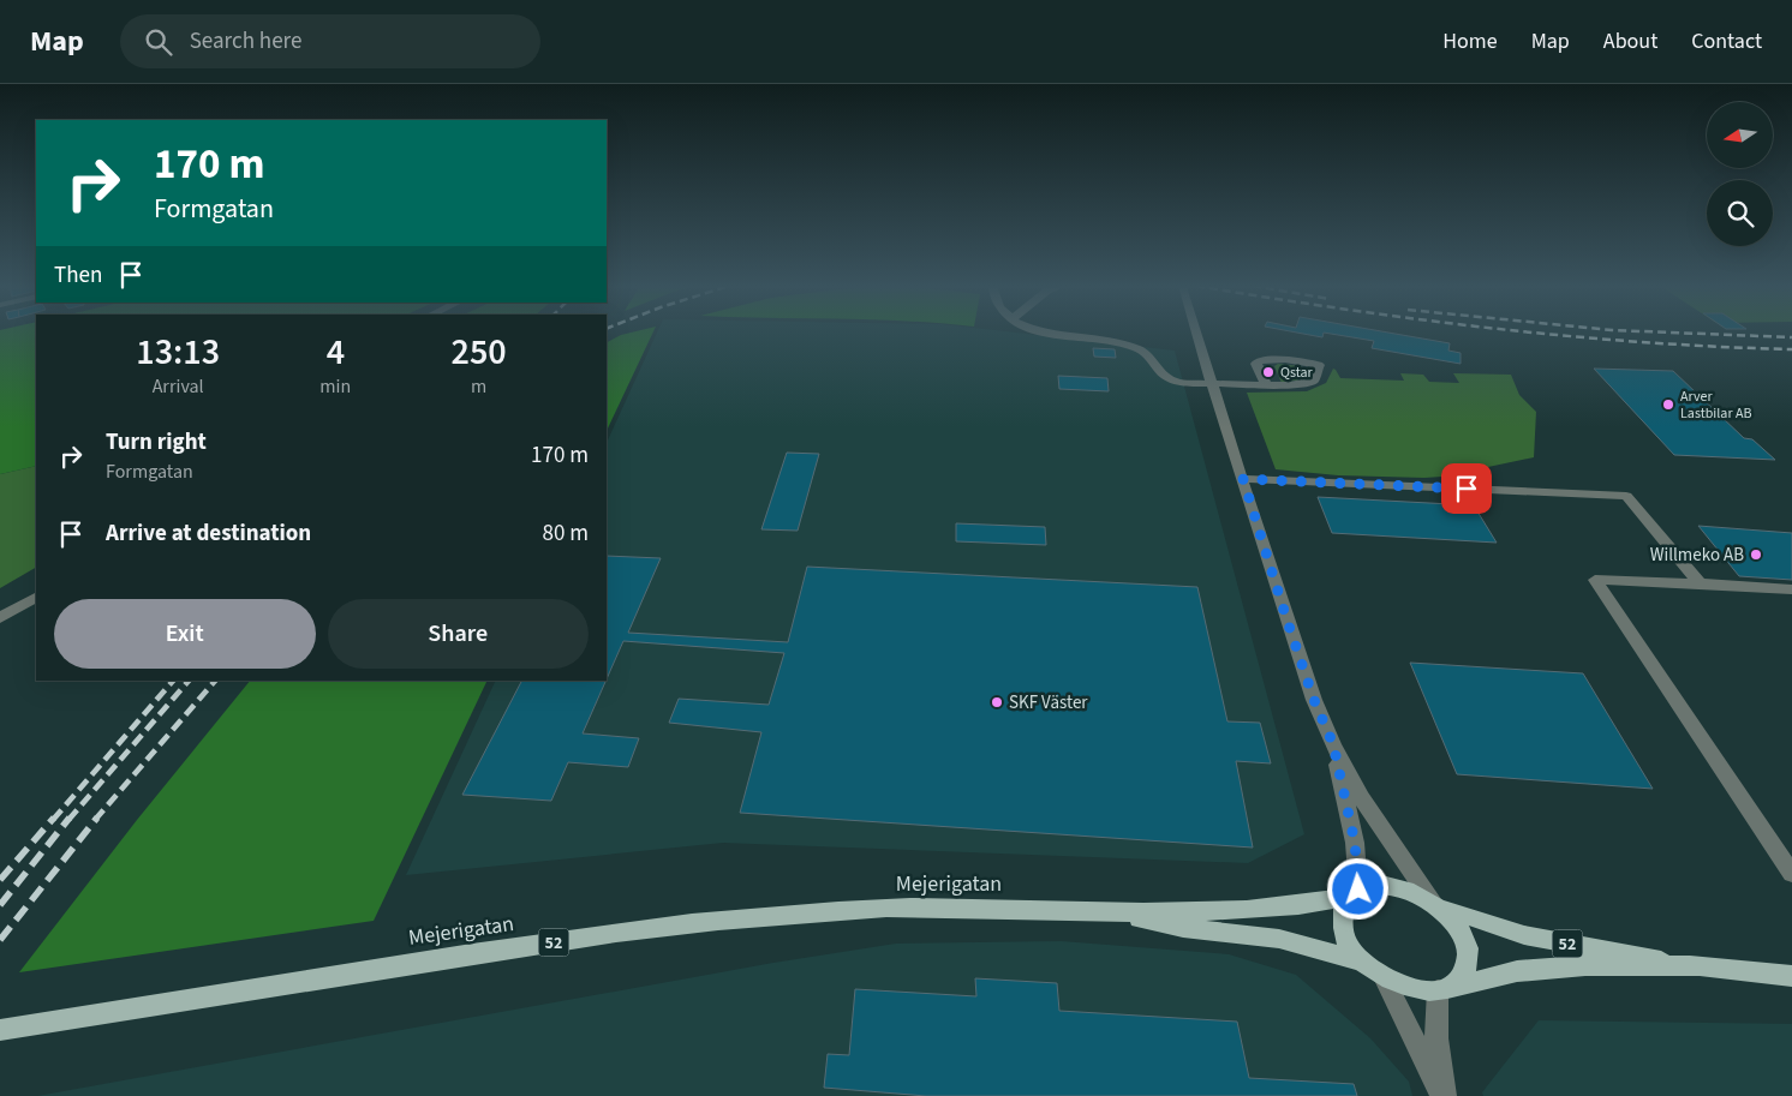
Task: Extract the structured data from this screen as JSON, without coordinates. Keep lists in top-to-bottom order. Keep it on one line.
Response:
{"streets":{"main road":["Mejerigatan","52"]},"crossings":[["Mejerigatan","52"]],"places":["Qstar","Arver Lastbilar AB","Willmeko AB","SKF Väster"],"north":"left","page":{"header":"Map","search":"Search here","nav":["Home","Map","About","Contact"],"turn":["170 m","Formgatan"],"then":"Then","eta":["13:13","Arrival","4","min","250","m"],"list":[{"name":"Turn right","note":"Formgatan","value":"170 m"},{"name":"Arrive at destination","value":"80 m"}],"buttons":["Exit","Share"]}}
